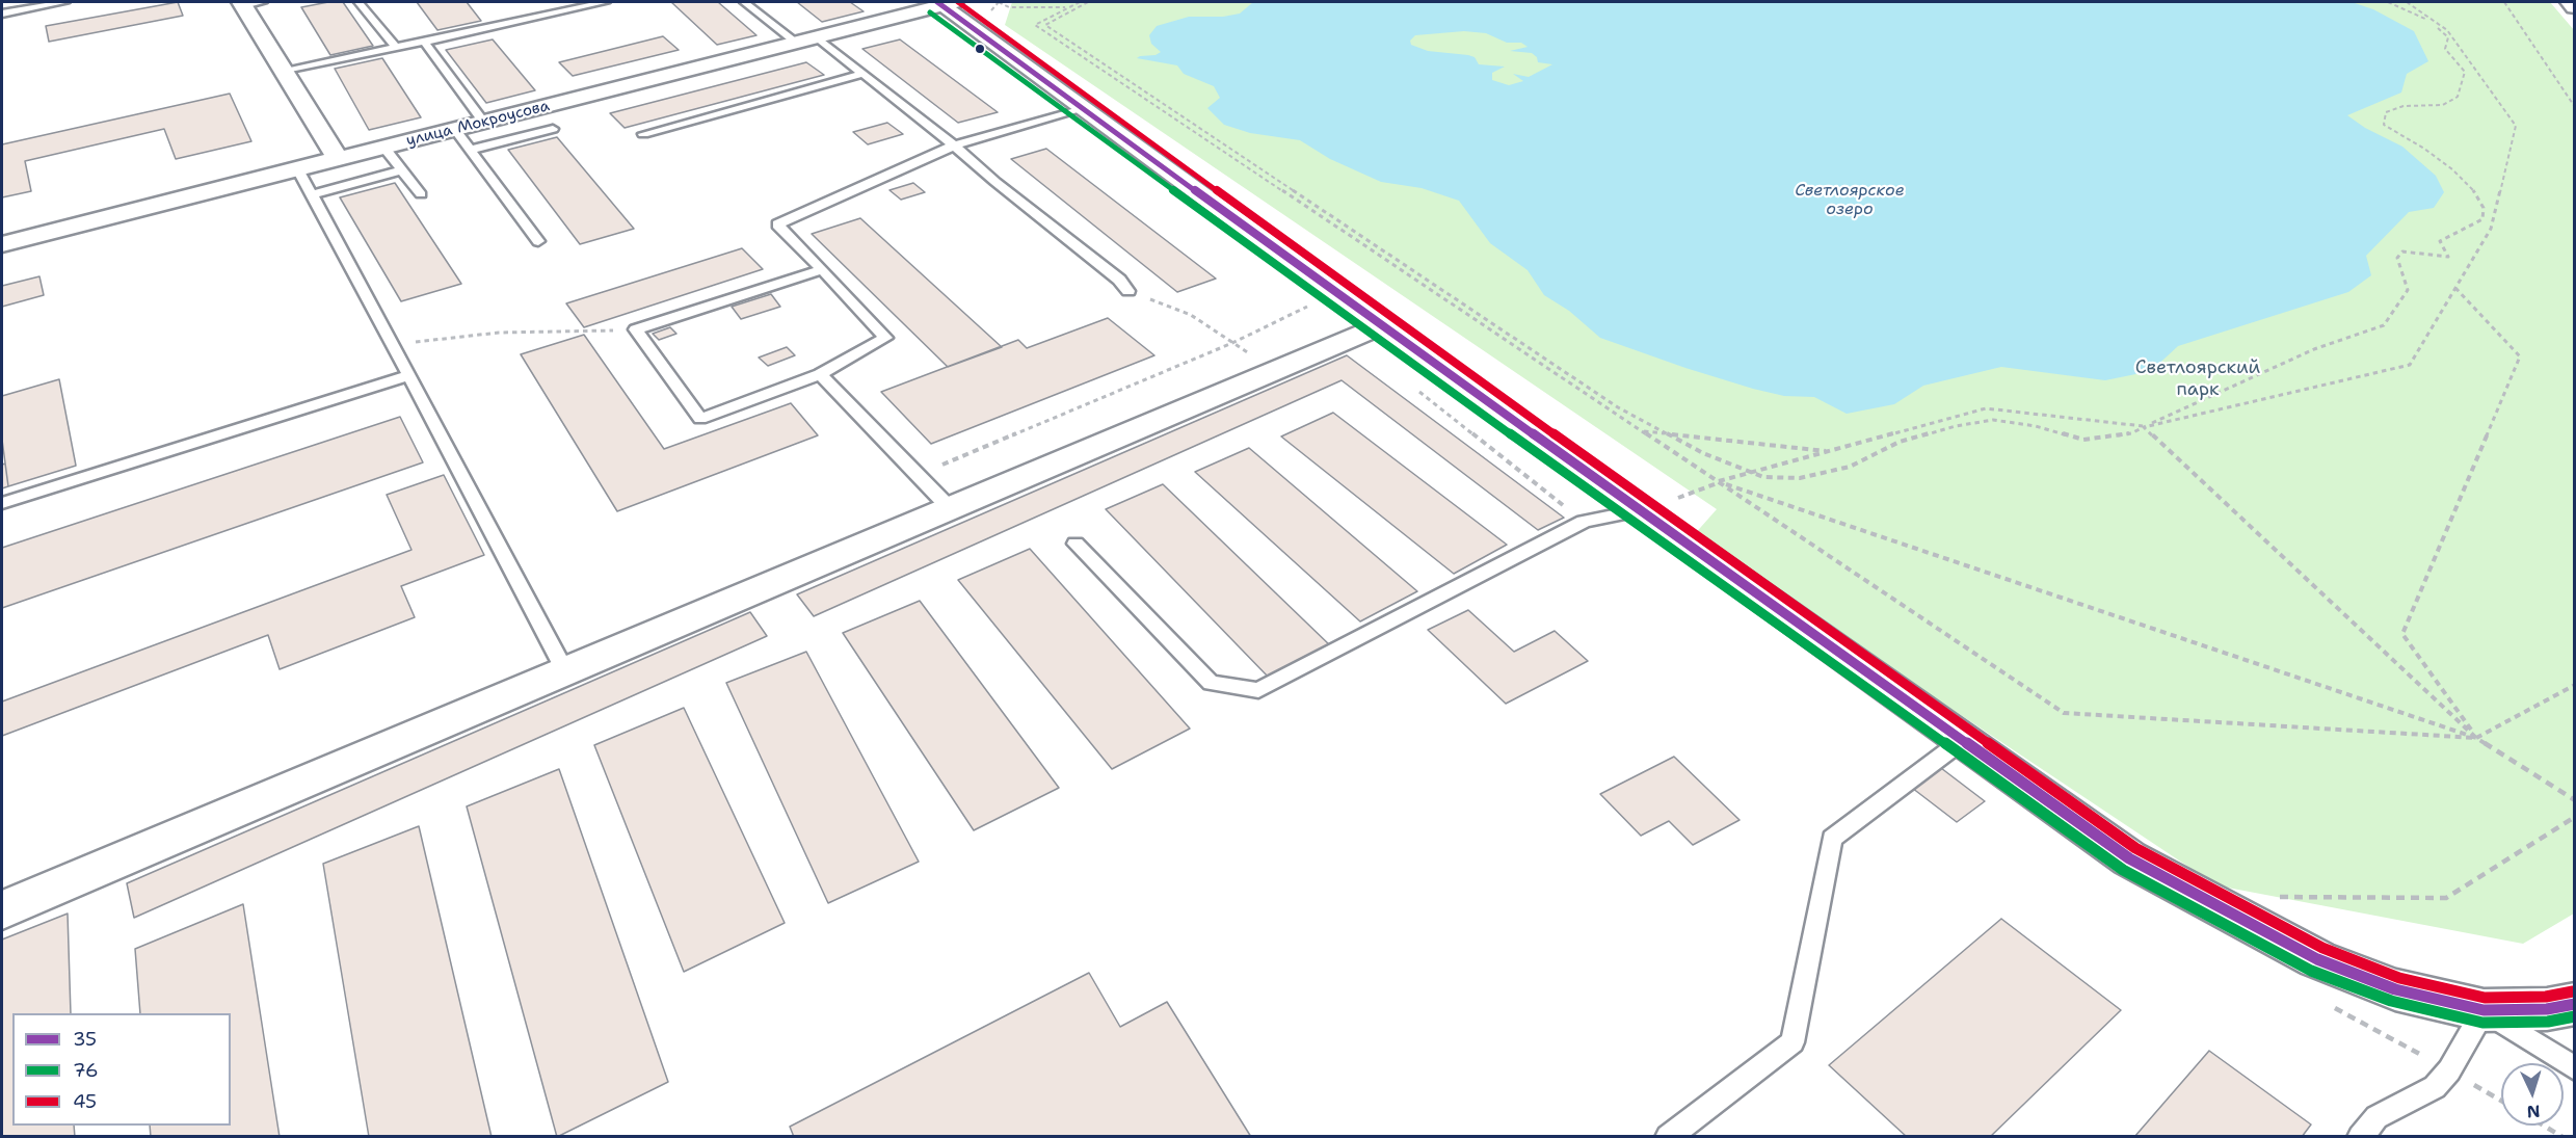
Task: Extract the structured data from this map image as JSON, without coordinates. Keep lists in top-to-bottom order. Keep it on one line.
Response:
{"streets":{"street":["улица Мокроусова"]},"water":["Светлоярское озеро"],"parks":["Светлоярский парк"],"lines":["transit line 35","transit line 45","transit line 76"],"legend":["35","76","45"],"north":"bottom"}
